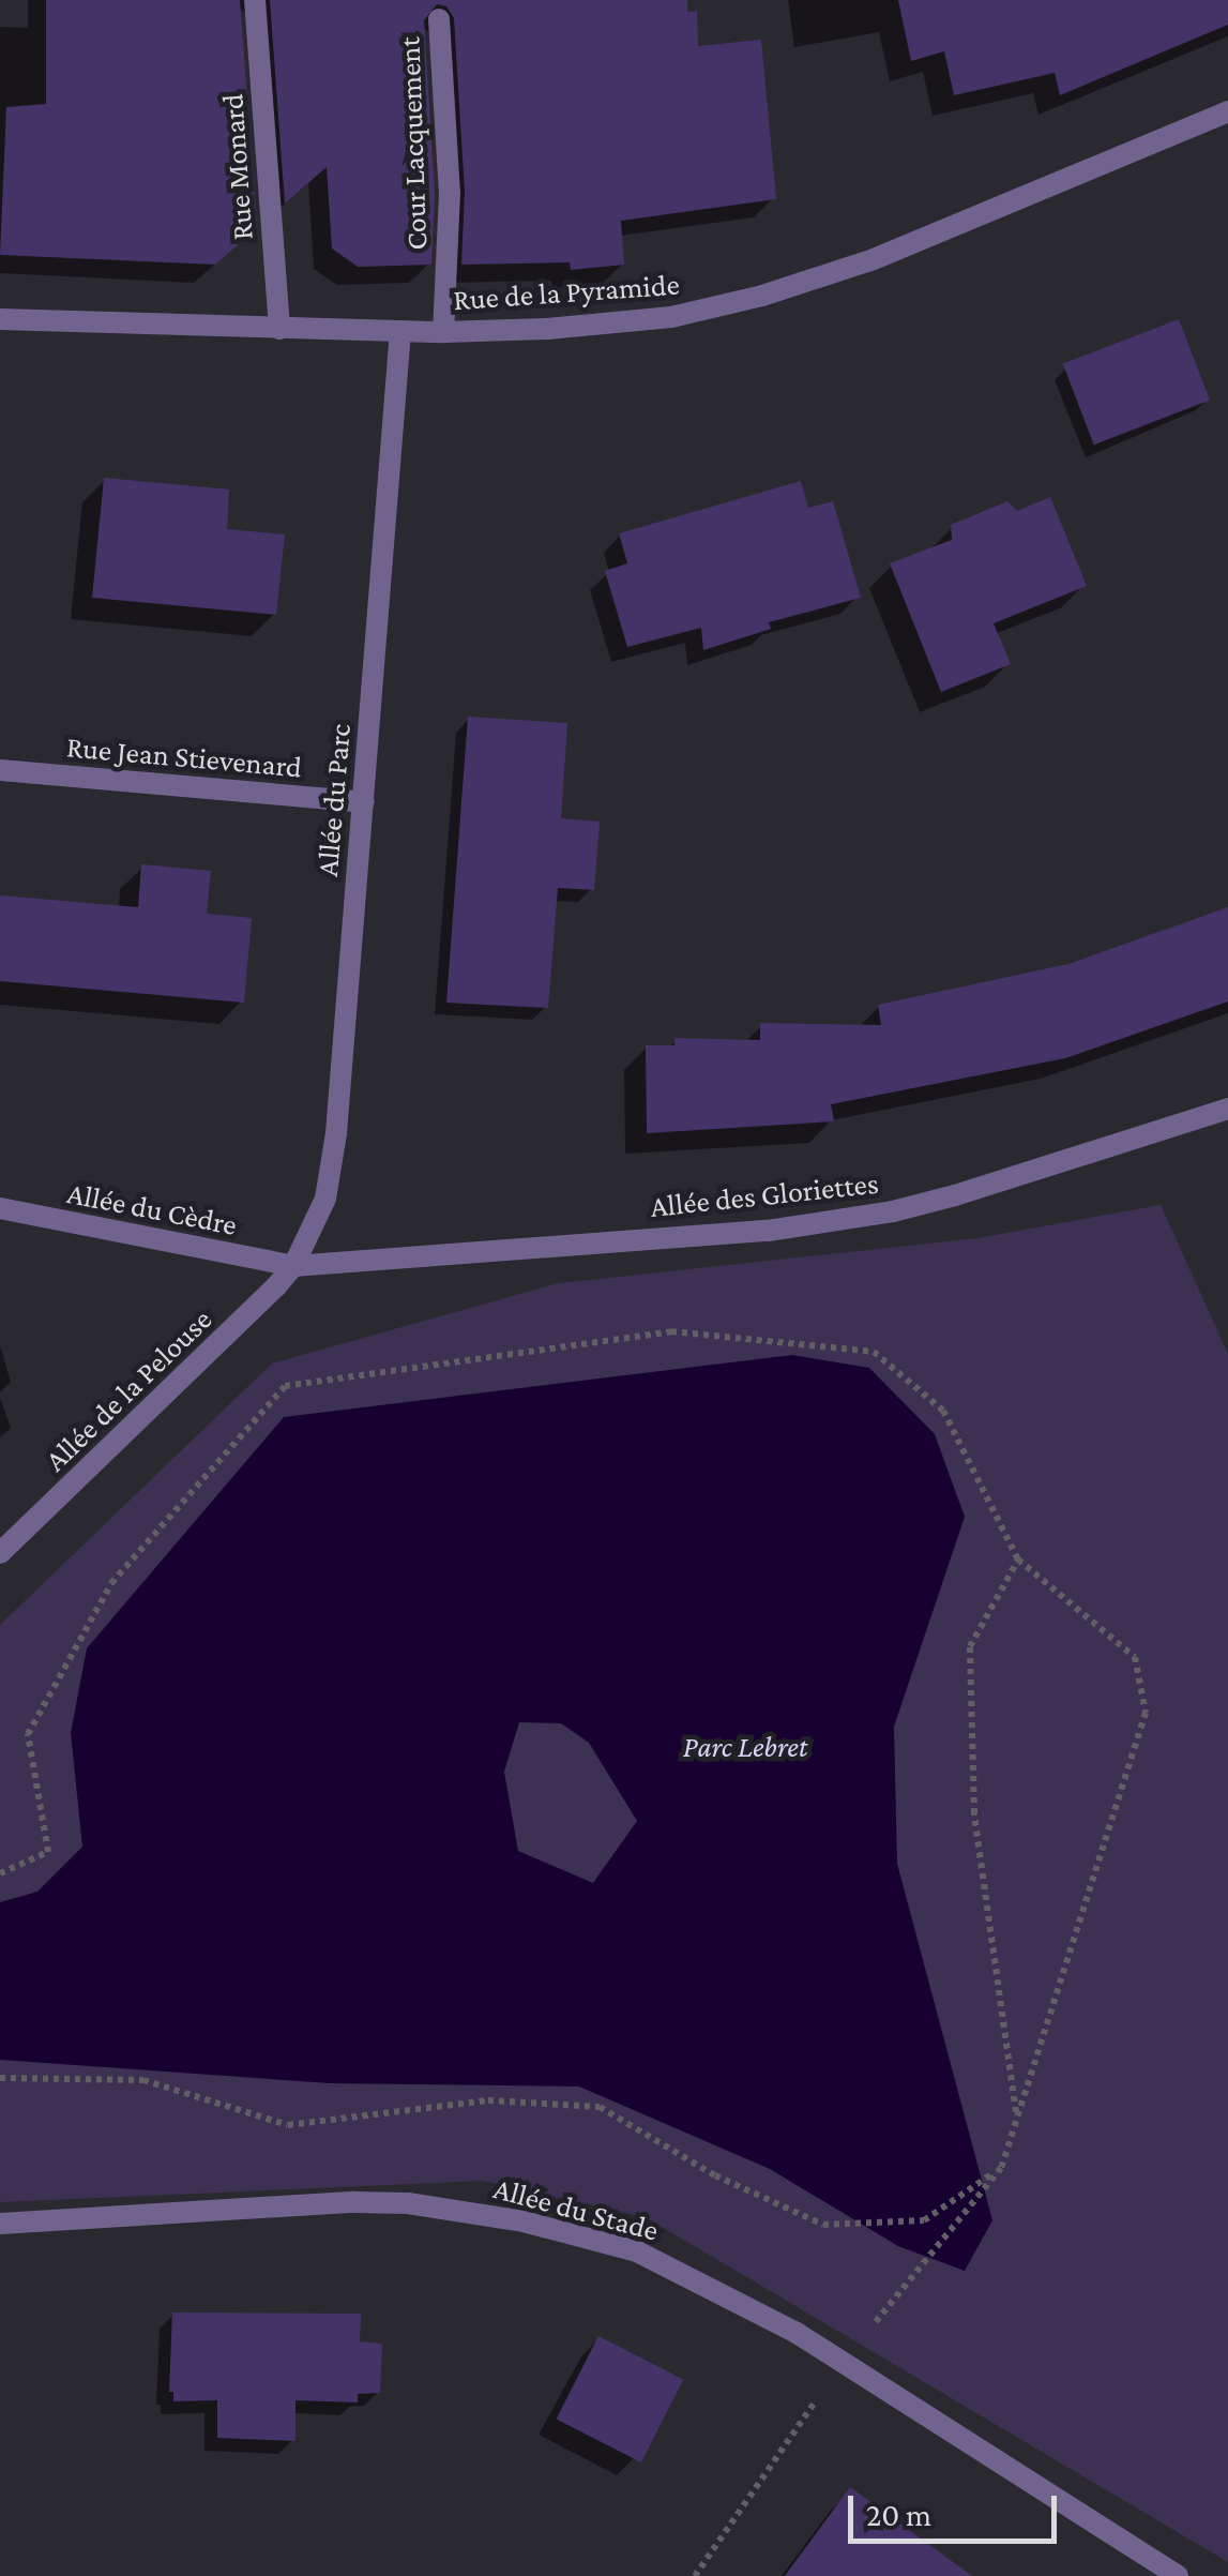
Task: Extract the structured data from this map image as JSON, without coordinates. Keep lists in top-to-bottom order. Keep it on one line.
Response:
{"streets":{"street":["Cour Lacquement","Rue Monard","Rue de la Pyramide","Rue Jean Stievenard","Allée du Parc","Allée des Gloriettes","Allée du Cèdre","Allée de la Pelouse","Allée du Stade"]},"crossings":[["Cour Lacquement","Rue de la Pyramide"],["Rue Monard","Rue de la Pyramide"],["Rue de la Pyramide","Allée du Parc"],["Rue Jean Stievenard","Allée du Parc"],["Allée du Parc","Allée des Gloriettes"],["Allée du Parc","Allée du Cèdre"],["Allée du Parc","Allée de la Pelouse"],["Allée des Gloriettes","Allée du Cèdre"],["Allée des Gloriettes","Allée de la Pelouse"],["Allée du Cèdre","Allée de la Pelouse"]],"parks":["Parc Lebret"],"scale_bar":"20 m"}
